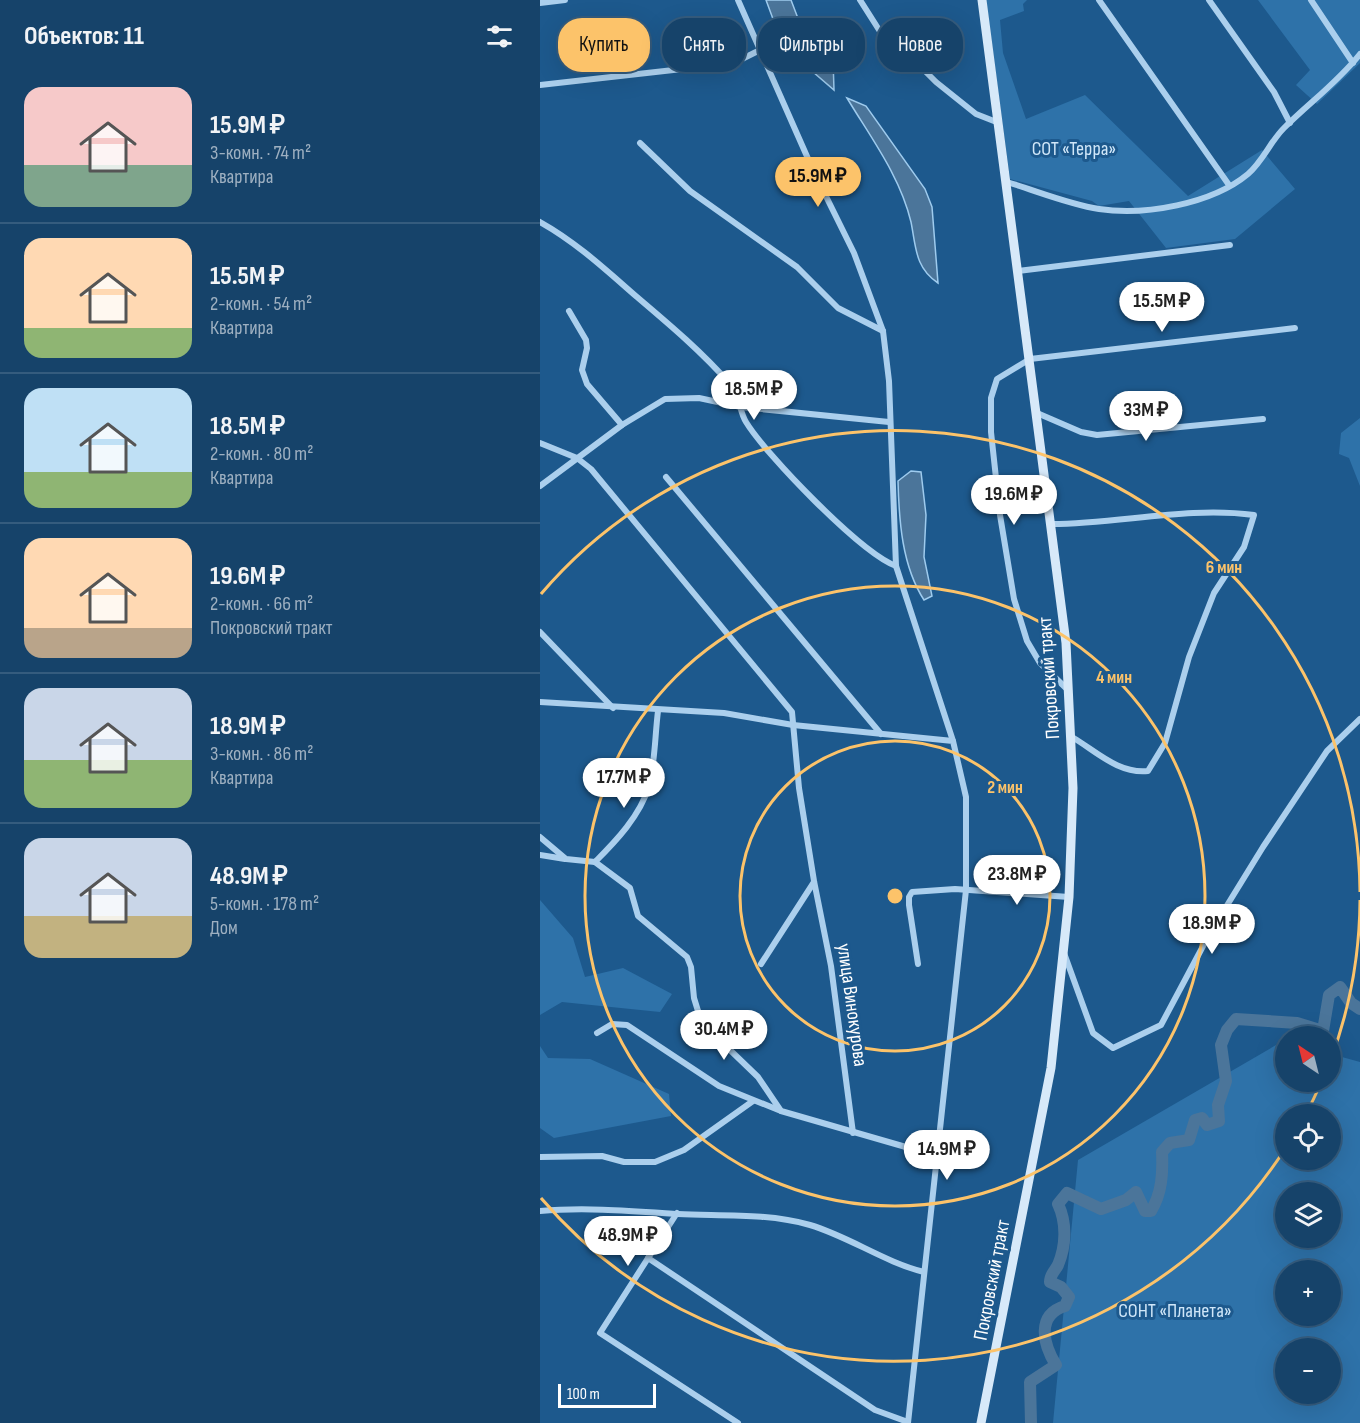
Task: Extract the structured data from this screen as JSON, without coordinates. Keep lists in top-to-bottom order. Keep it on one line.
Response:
{"streets":{"main road":["Покровский тракт"],"street":["улица Винокурова"]},"parks":["СОТ «Терра»","СОНТ «Планета»"],"scale_bar":"100 m","north":"top left","page":{"heading":"Объектов: 11","chip":["Купить","Снять","Фильтры","Новое"],"list":[{"name":"15.9M ₽","note":"3-комн. · 74 m² · Квартира"},{"name":"15.5M ₽","note":"2-комн. · 54 m² · Квартира"},{"name":"18.5M ₽","note":"2-комн. · 80 m² · Квартира"},{"name":"19.6M ₽","note":"2-комн. · 66 m² · Покровский тракт"},{"name":"18.9M ₽","note":"3-комн. · 86 m² · Квартира"},{"name":"48.9M ₽","note":"5-комн. · 178 m² · Дом"}],"price":["15.9M ₽","15.5M ₽","18.5M ₽","33M ₽","19.6M ₽","17.7M ₽","23.8M ₽","18.9M ₽","30.4M ₽","14.9M ₽","48.9M ₽"],"map_buttons":["+","−"],"scale":"100 m"},"rings":["6 мин","4 мин","2 мин"]}
